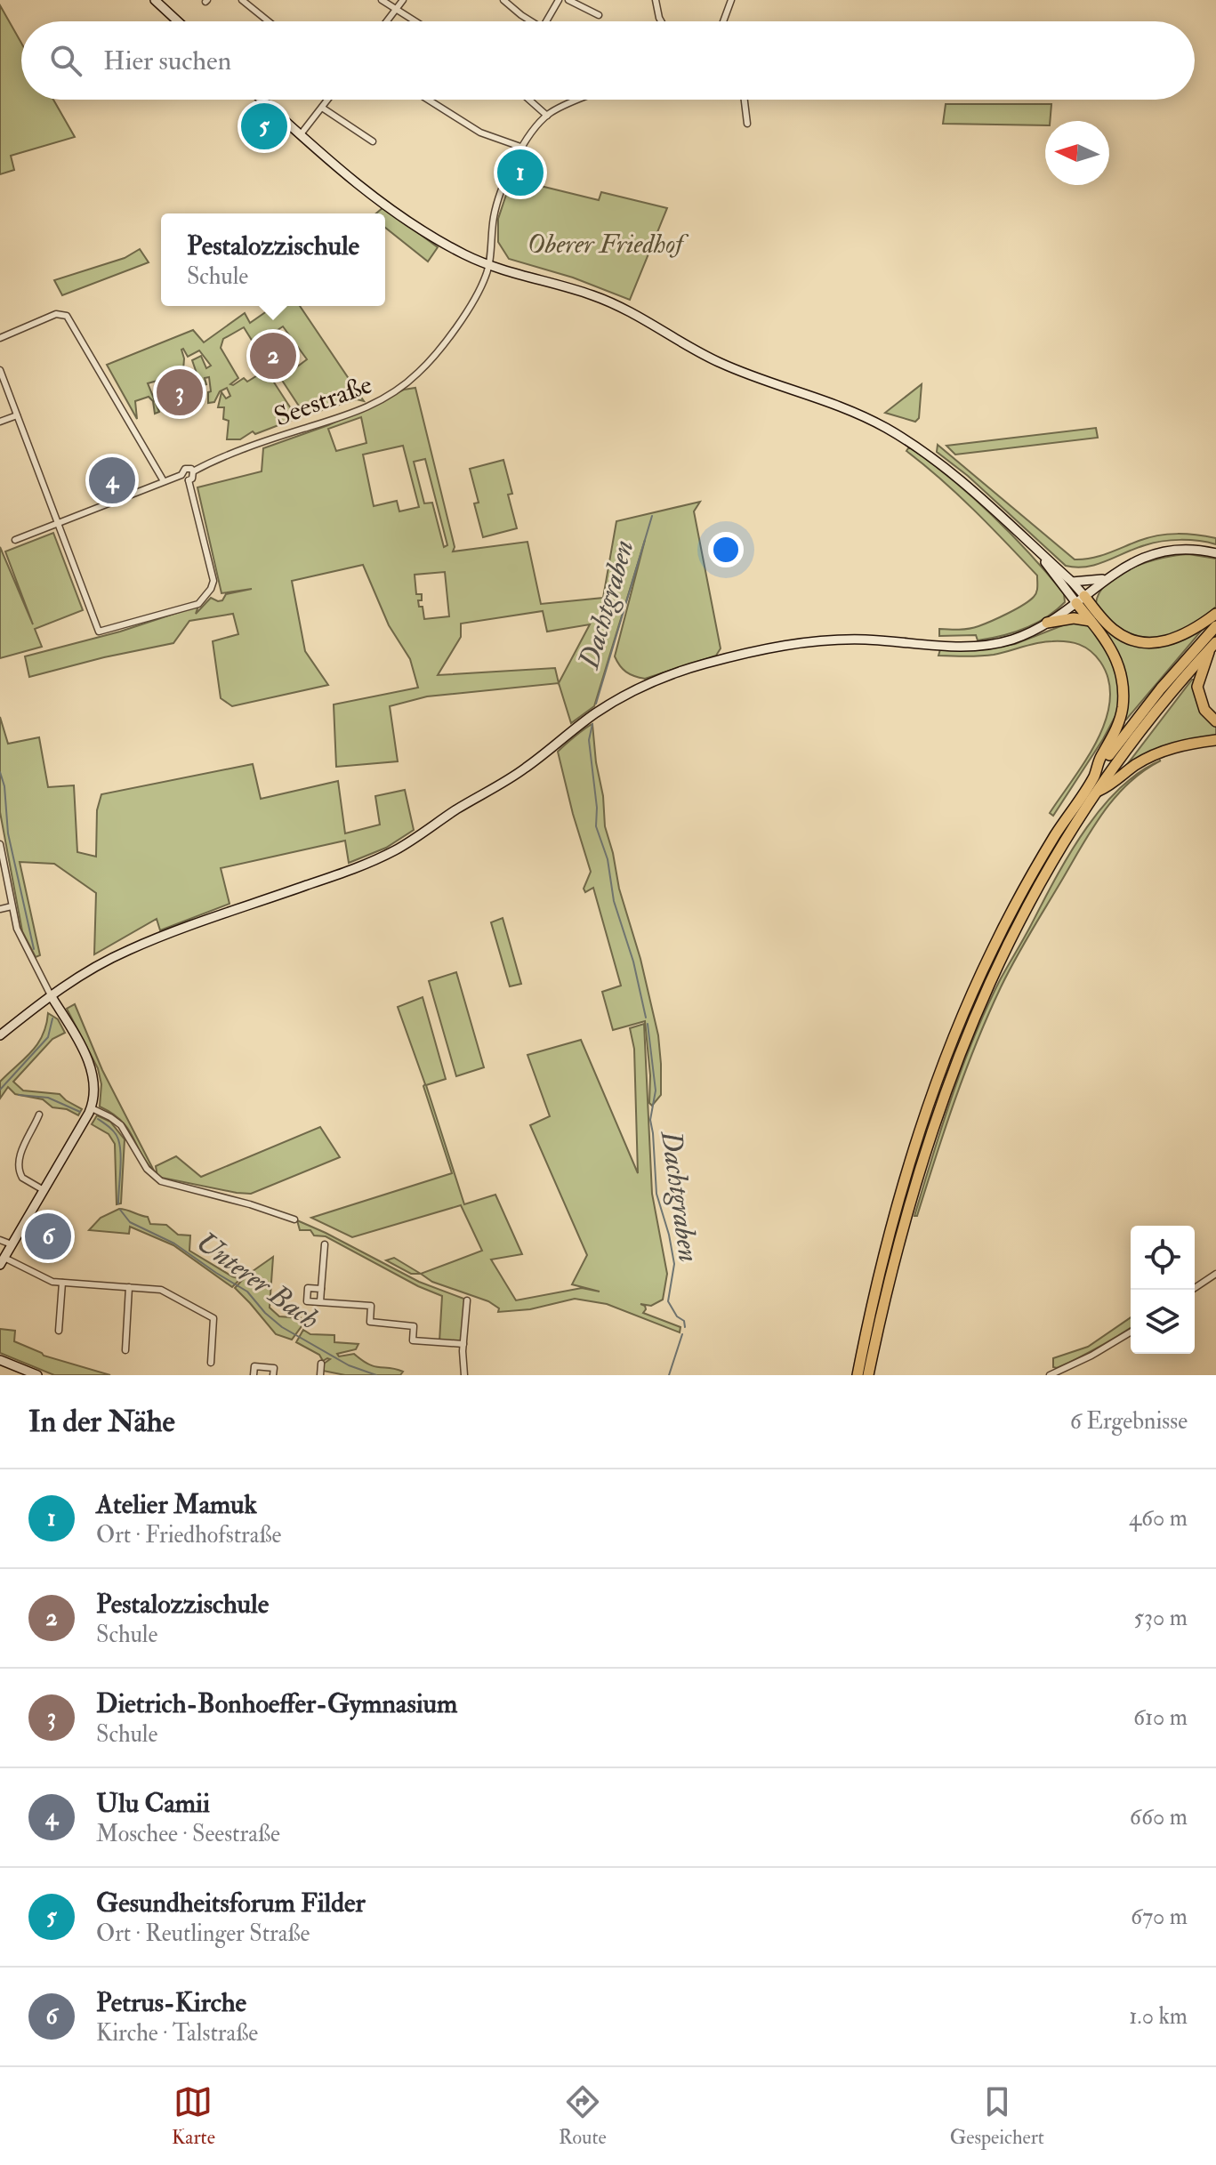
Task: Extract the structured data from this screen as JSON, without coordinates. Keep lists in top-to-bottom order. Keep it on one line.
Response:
{"streets":{"street":["Seestraße"]},"water":["Dachtgraben","Unterer Bach"],"parks":["Oberer Friedhof"],"north":"left","page":{"search":"Hier suchen","pins":["5","1","2","3","4","6"],"popup":["Pestalozzischule","Schule"],"heading":["In der Nähe","6 Ergebnisse"],"list":[{"mark":"1","name":"Atelier Mamuk","note":"Ort · Friedhofstraße","value":"460 m"},{"mark":"2","name":"Pestalozzischule","note":"Schule","value":"530 m"},{"mark":"3","name":"Dietrich-Bonhoeffer-Gymnasium","note":"Schule","value":"610 m"},{"mark":"4","name":"Ulu Camii","note":"Moschee · Seestraße","value":"660 m"},{"mark":"5","name":"Gesundheitsforum Filder","note":"Ort · Reutlinger Straße","value":"670 m"},{"mark":"6","name":"Petrus-Kirche","note":"Kirche · Talstraße","value":"1.0 km"}],"nav":["Karte","Route","Gespeichert"]}}
